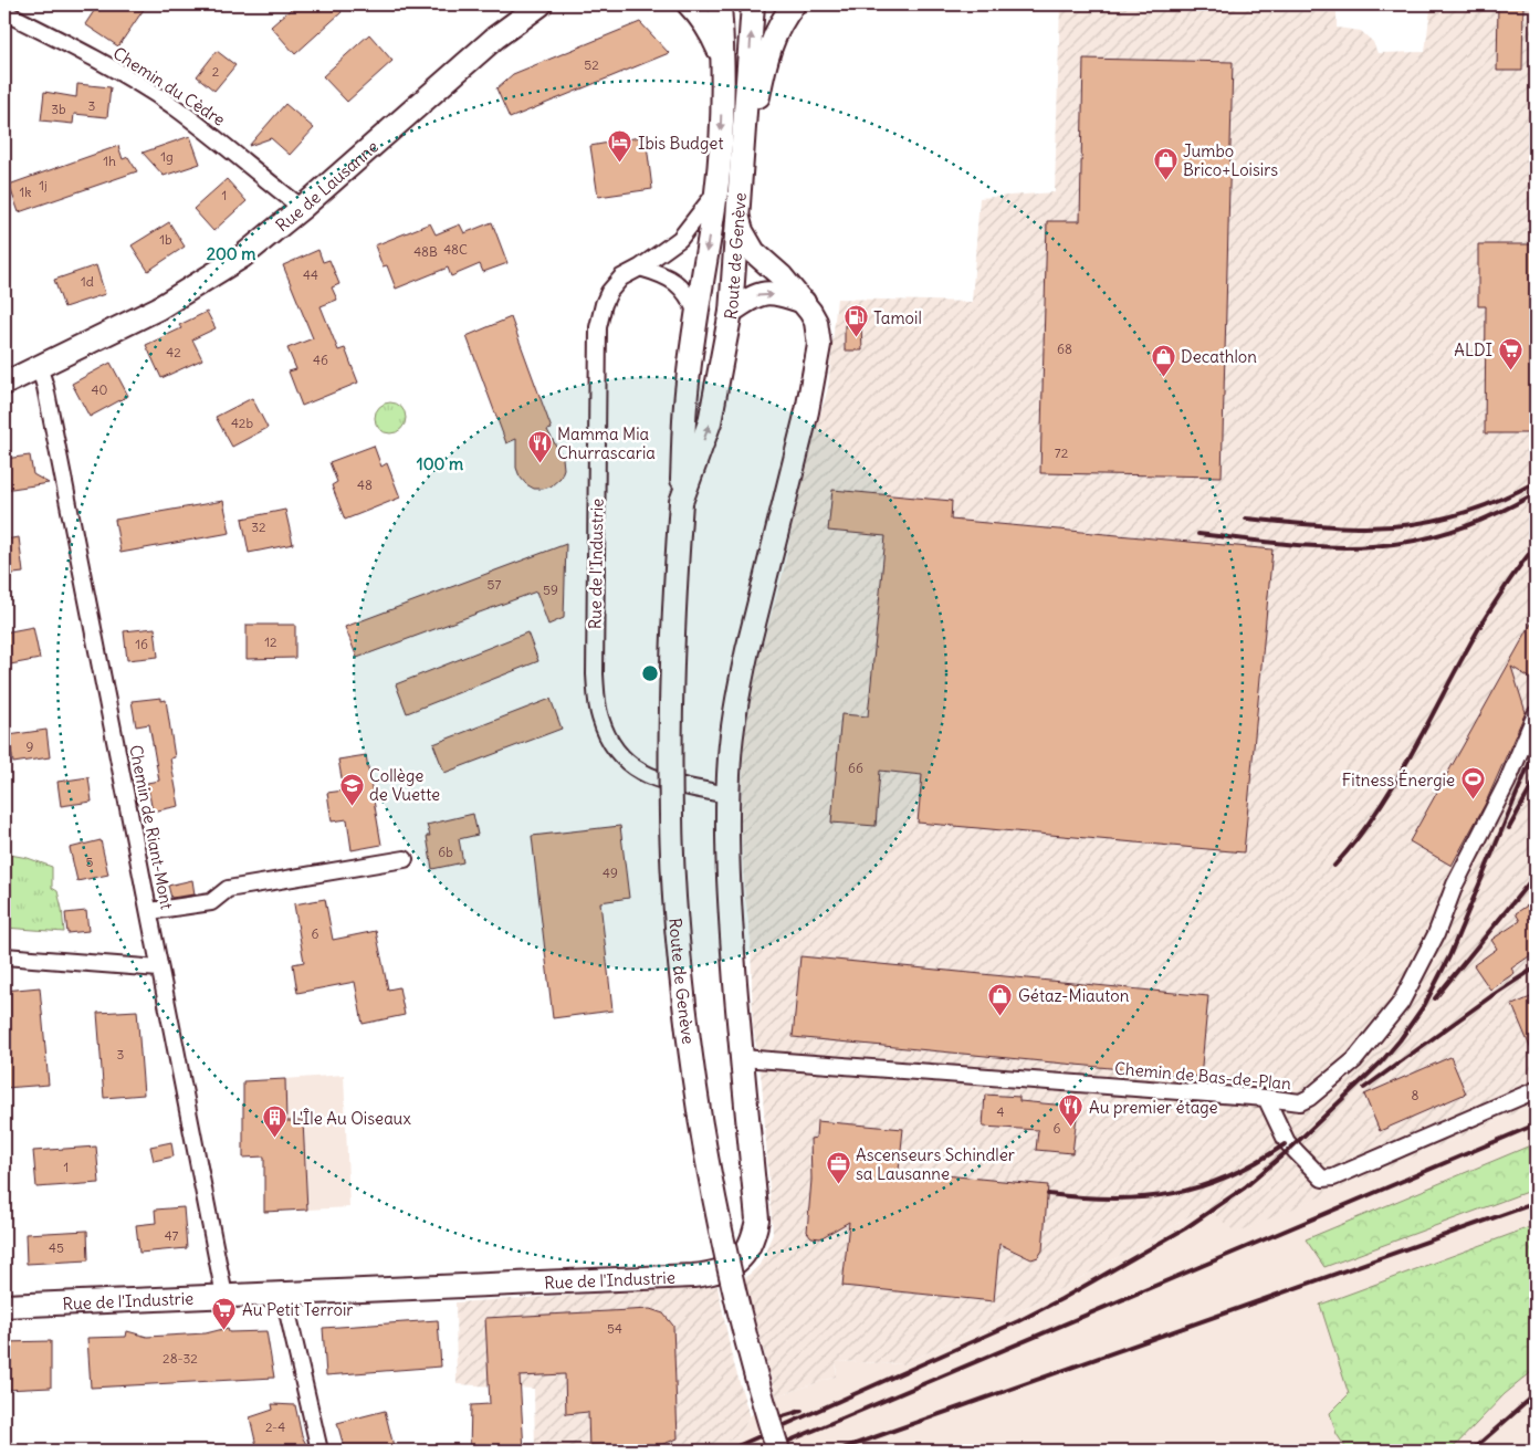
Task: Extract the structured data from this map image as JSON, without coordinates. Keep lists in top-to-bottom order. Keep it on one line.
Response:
{"streets":{"street":["Chemin du Cèdre","Rue de Lausanne","Route de Genève","Rue de l'Industrie","Chemin de Riant-Mont","Chemin de Bas-de-Plan"]},"crossings":[["Chemin du Cèdre","Rue de Lausanne"],["Rue de Lausanne","Chemin de Riant-Mont"],["Route de Genève","Rue de l'Industrie"],["Rue de l'Industrie","Chemin de Riant-Mont"],["Rue de l'Industrie","Chemin de Bas-de-Plan"]],"places":{"hotel":["Ibis Budget"],"shop":["Jumbo Brico+Loisirs","Decathlon","Gétaz-Miauton"],"fuel station":["Tamoil"],"supermarket":["ALDI","Au Petit Terroir"],"restaurant":["Mamma Mia Churrascaria","Au premier étage"],"sports":["Fitness Énergie"],"school or university":["Collège de Vuette"],"building":["L'Île Au Oiseaux"],"office":["Ascenseurs Schindler sa Lausanne"]},"house_numbers":["52","2","3","3b","1g","1h","1j","1k","1","1b","48C","48B","44","1d","68","42","46","40","42b","72","48","32","57","59","12","16","9","66","6b","5","49","6","3","8","4","6","1","47","45","54","28-32","2-4"],"rings":["200 m","100 m"]}
